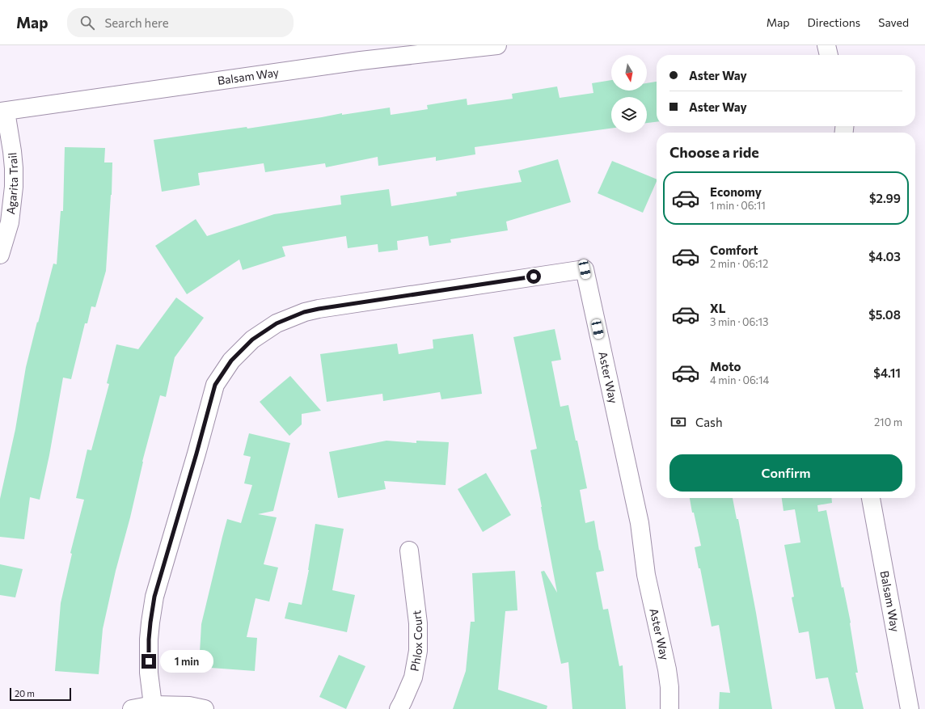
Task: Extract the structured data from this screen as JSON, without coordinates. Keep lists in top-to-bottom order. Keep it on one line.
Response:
{"streets":{"street":["Balsam Way","Agarita Trail","Aster Way","Phlox Court"]},"crossings":[["Balsam Way","Agarita Trail"]],"scale_bar":"20 m","north":"bottom","page":{"header":"Map","search":"Search here","nav":["Map","Directions","Saved"],"banner":["Aster Way","Aster Way"],"heading":"Choose a ride","list":[{"name":"Economy","note":"1 min · 06:11","value":"$2.99"},{"name":"Comfort","note":"2 min · 06:12","value":"$4.03"},{"name":"XL","note":"3 min · 06:13","value":"$5.08"},{"name":"Moto","note":"4 min · 06:14","value":"$4.11"}],"pay":["Cash","210 m"],"buttons":"Confirm","bubble":"1 min","scale":"20 m"}}
